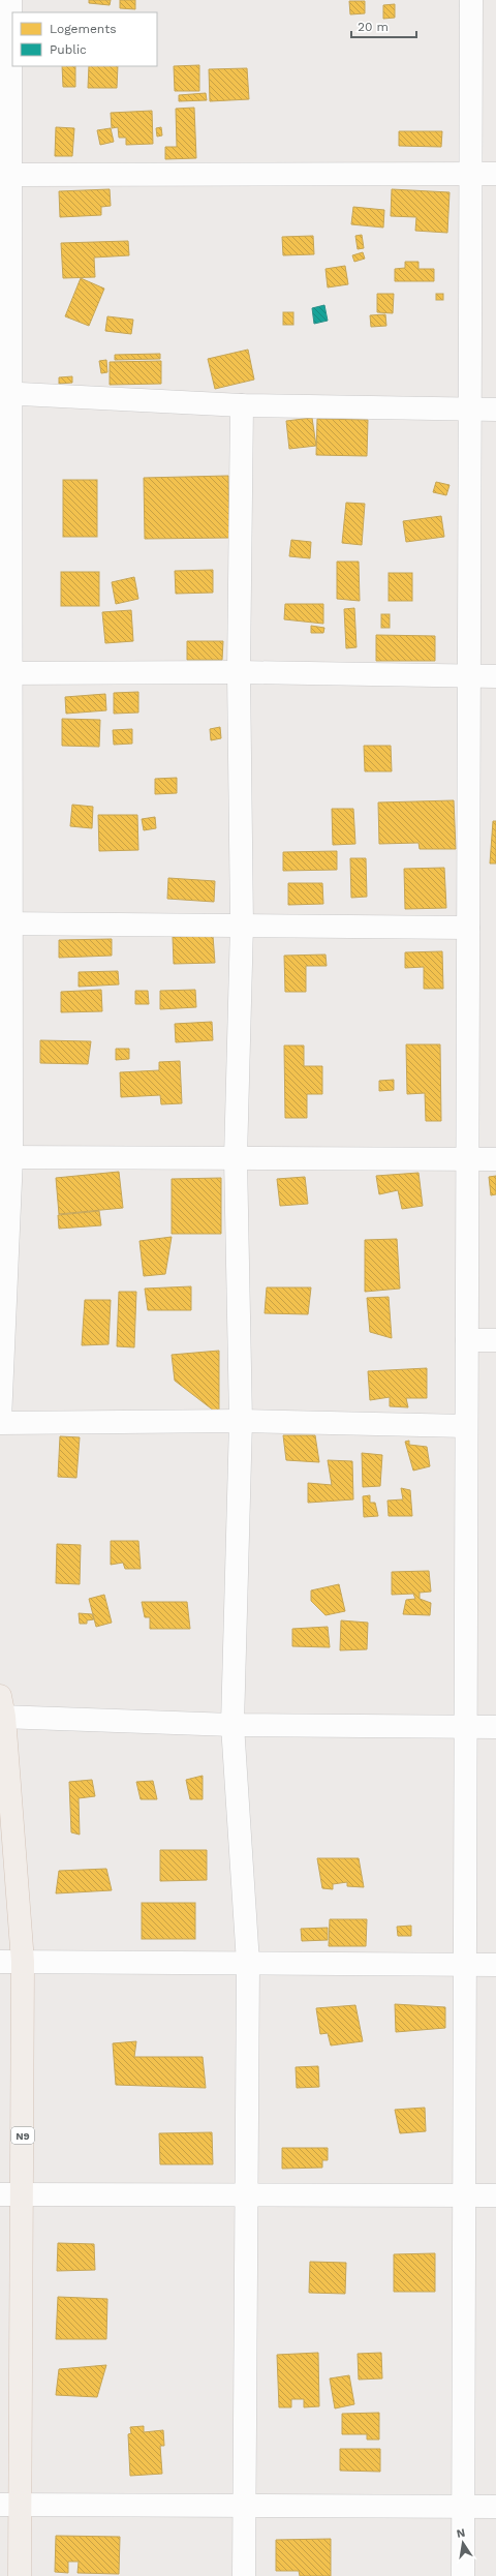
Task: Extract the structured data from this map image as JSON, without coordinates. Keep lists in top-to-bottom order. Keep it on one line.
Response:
{"streets":{"main road":["N9"]},"legend":["Logements","Public"],"scale_bar":"20 m","north":"top"}
